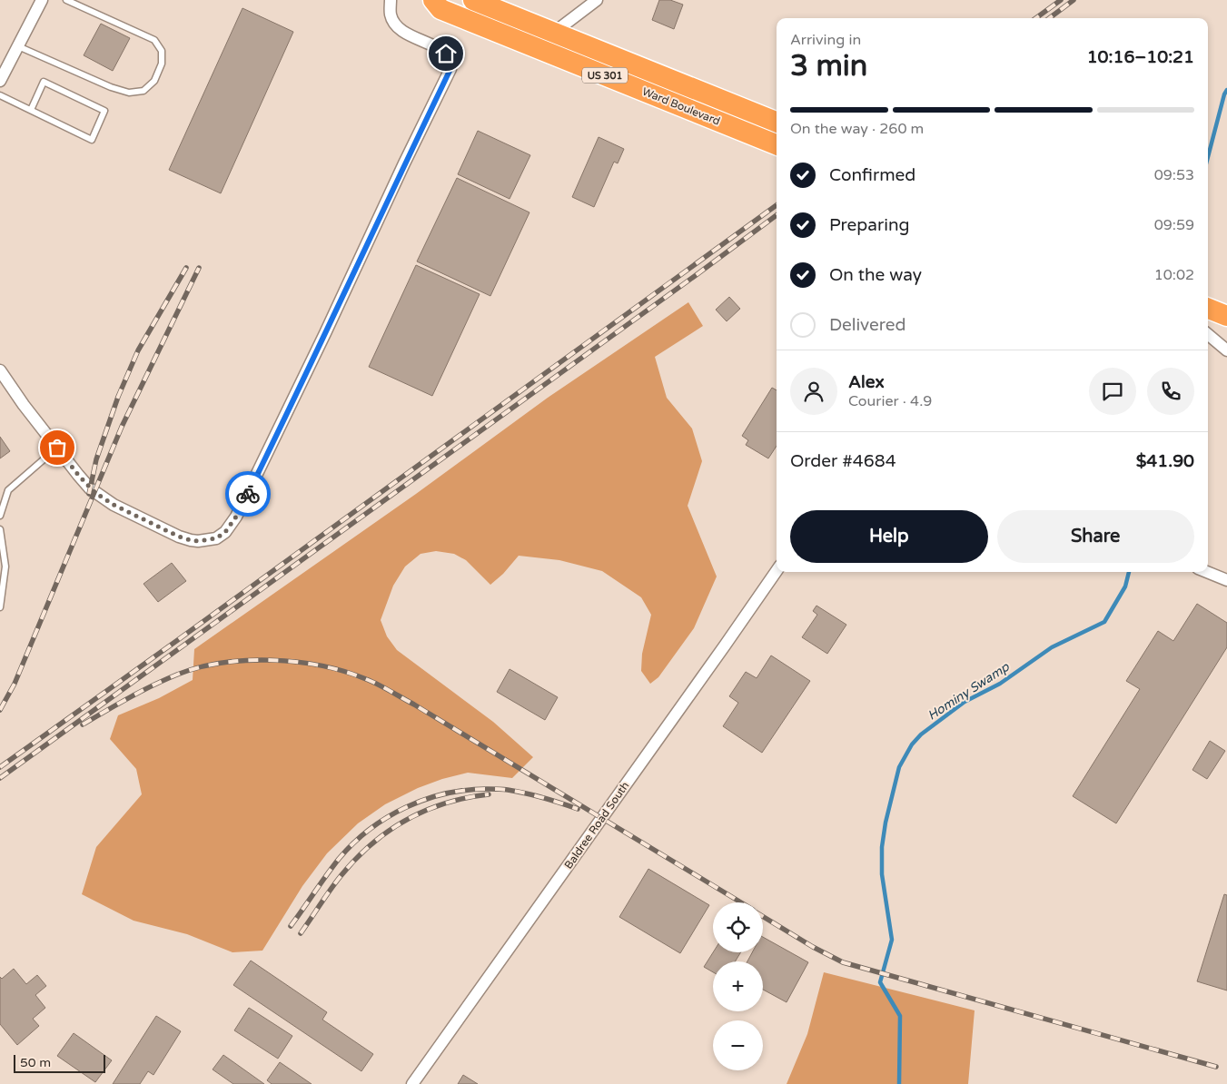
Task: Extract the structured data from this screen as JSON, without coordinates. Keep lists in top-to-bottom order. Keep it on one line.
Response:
{"streets":{"highway":["US 301","Ward Boulevard"],"street":["Baldree Road South"]},"water":["Hominy Swamp"],"scale_bar":"50 m","page":{"heading":["3 min","Arriving in","10:16–10:21"],"panel":["Alex","Courier · 4.9","Order #4684","$41.90"],"bar":"On the way · 260 m","list":[["Confirmed","09:53"],["Preparing","09:59"],["On the way","10:02"],"Delivered"],"buttons":["Help","Share"],"map_buttons":["+","−"],"scale":"50 m"}}
